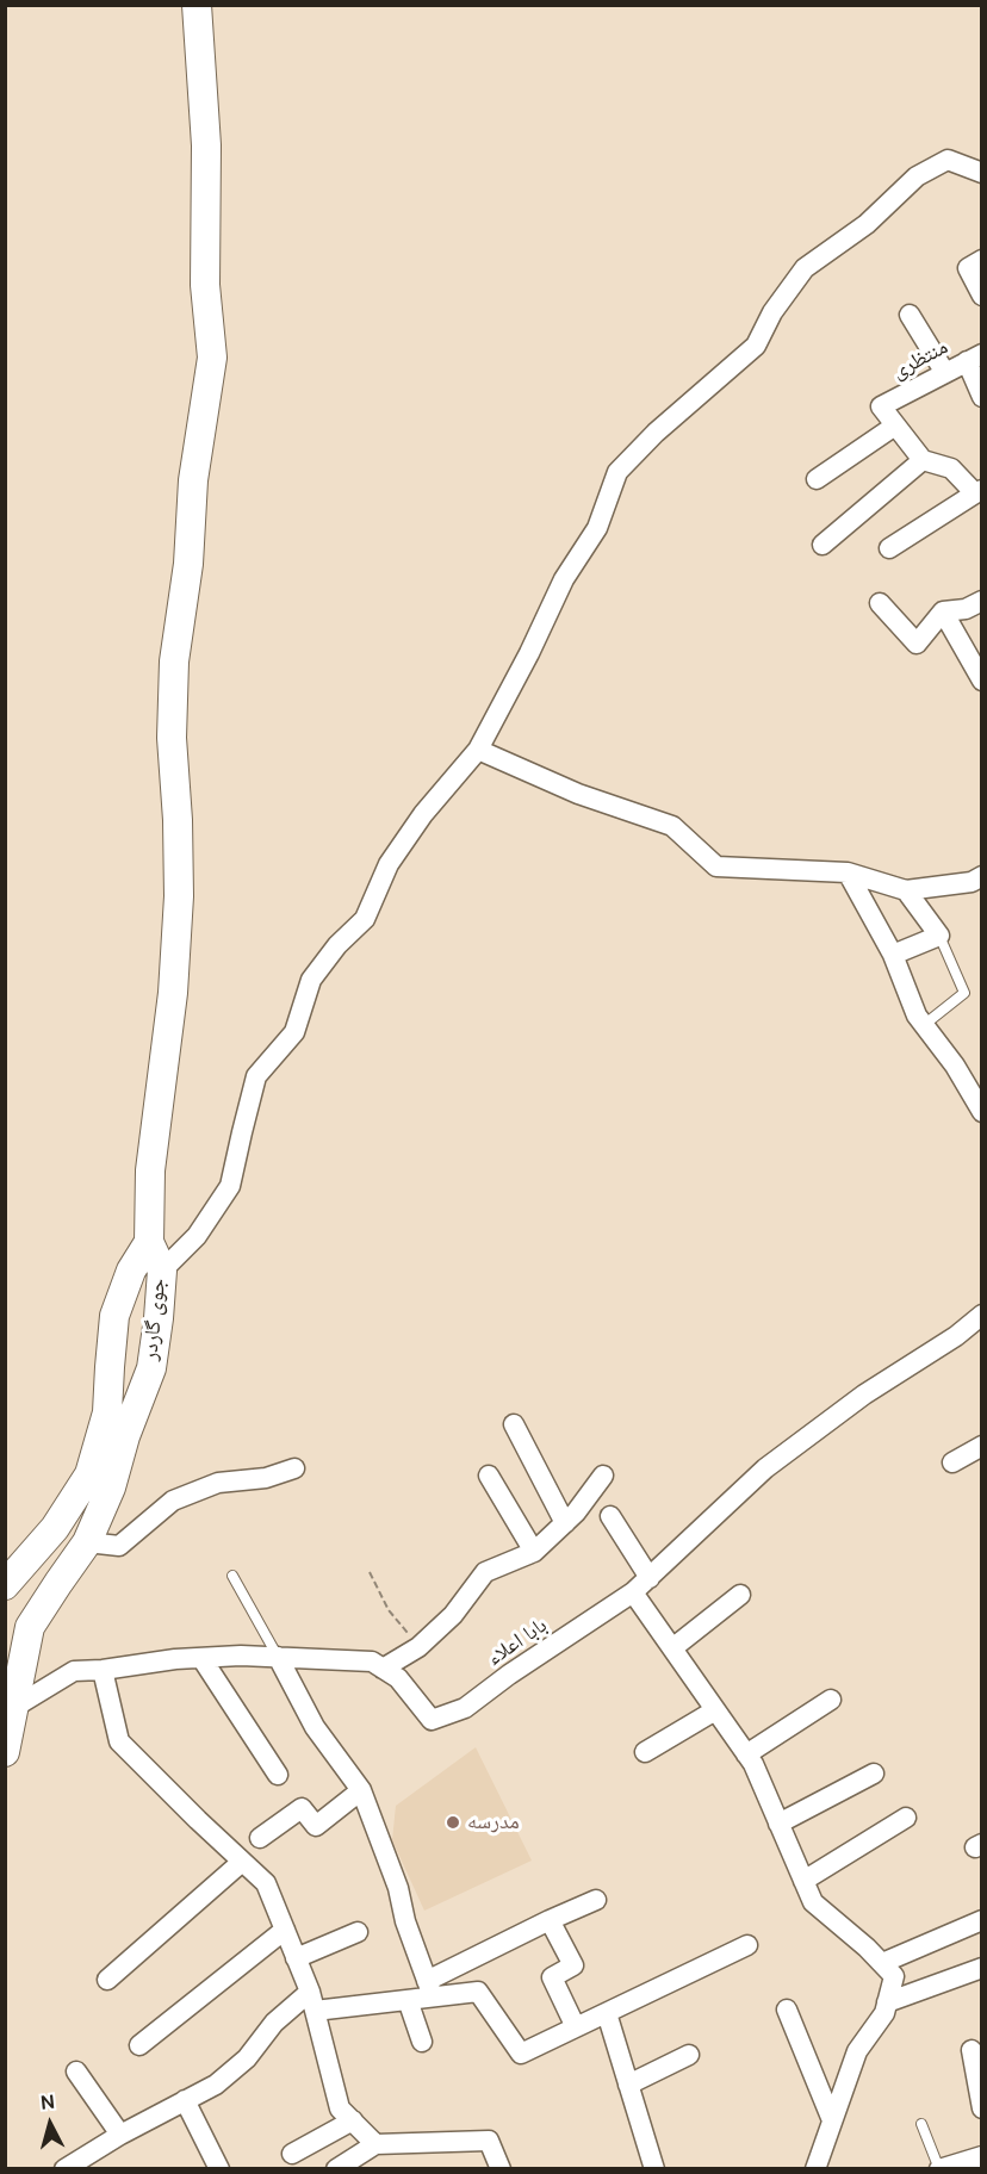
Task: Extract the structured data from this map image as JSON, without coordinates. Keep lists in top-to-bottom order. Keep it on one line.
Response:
{"streets":{"street":["منتظری","جوی گاردر","بابا اعلاء"]},"crossings":[["جوی گاردر","بابا اعلاء"]],"places":["مدرسه"],"north":"top"}
